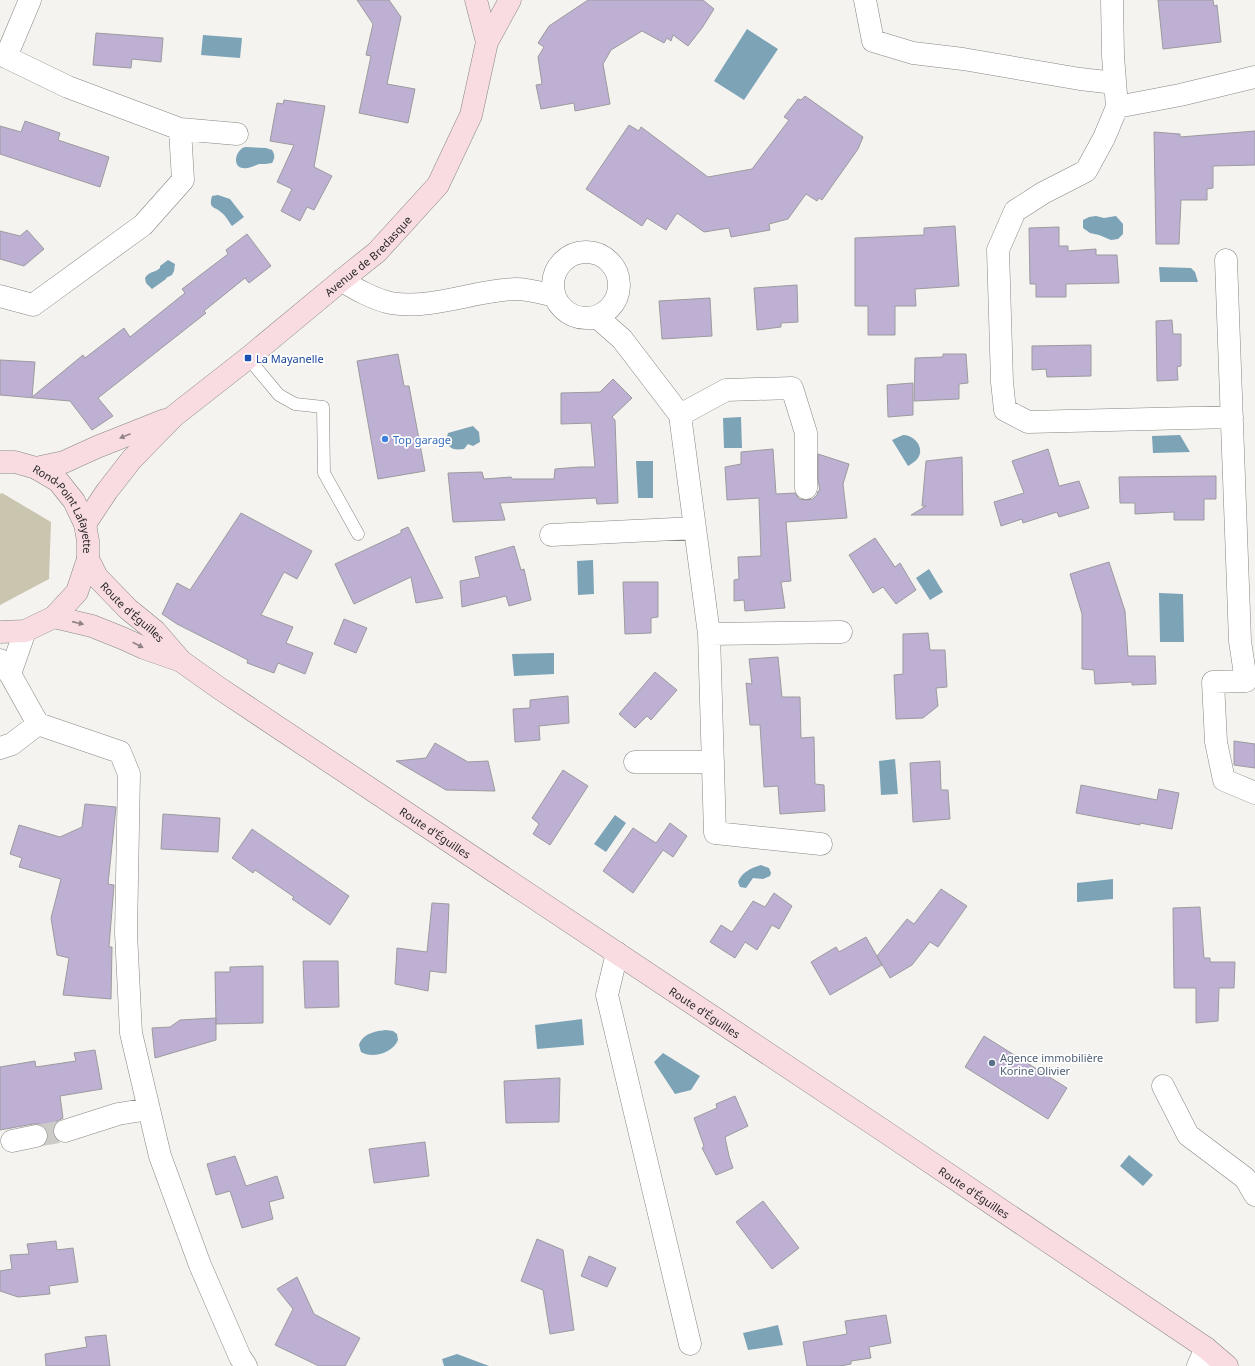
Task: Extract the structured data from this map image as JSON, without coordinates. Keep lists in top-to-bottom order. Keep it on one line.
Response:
{"streets":{"street":["Avenue de Bredasque","Rond-Point Lafayette","Route d'Éguilles"]},"crossings":[["Avenue de Bredasque","Rond-Point Lafayette"],["Rond-Point Lafayette","Route d'Éguilles"]],"places":{"transit":["La Mayanelle"],"other":["Top garage","Agence immobilière Korine Olivier"]}}
